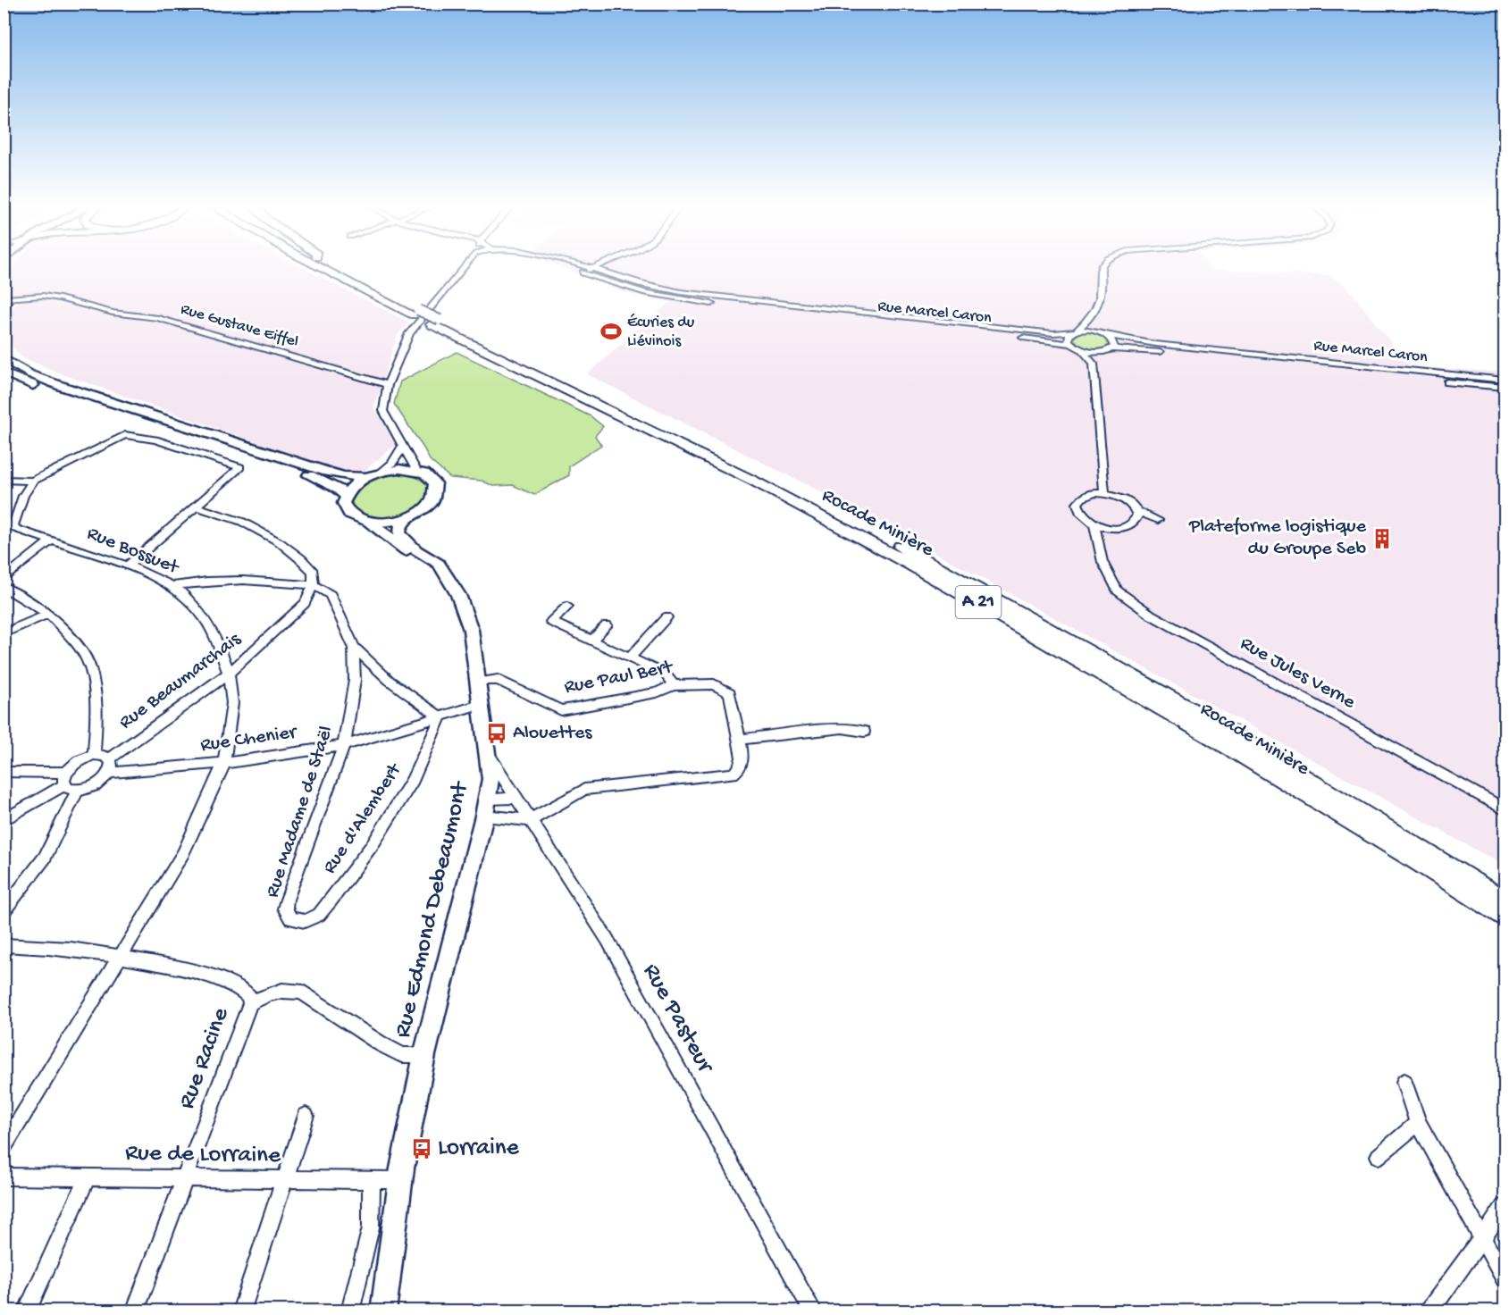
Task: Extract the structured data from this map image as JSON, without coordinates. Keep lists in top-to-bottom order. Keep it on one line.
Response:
{"streets":{"highway":["Rocade Minière","A 21"],"main road":["Rue Edmond Debeaumont"],"street":["Rue Marcel Caron","Rue Gustave Eiffel","Rue Bossuet","Rue Jules Verne","Rue Paul Bert","Rue Beaumarchais","Rue Chenier","Rue Madame de Staël","Rue d'Alembert","Rue Pasteur","Rue Racine","Rue de Lorraine"]},"crossings":[["Rue Bossuet","Rue Beaumarchais"],["Rue Bossuet","Rue Chenier"],["Rue Paul Bert","Rue Edmond Debeaumont"],["Rue Paul Bert","Rue Pasteur"],["Rue Beaumarchais","Rue Madame de Staël"],["Rue Chenier","Rue Madame de Staël"],["Rue Chenier","Rue d'Alembert"],["Rue Chenier","Rue Edmond Debeaumont"],["Rue Madame de Staël","Rue d'Alembert"],["Rue Edmond Debeaumont","Rue Pasteur"],["Rue Edmond Debeaumont","Rue de Lorraine"],["Rue Racine","Rue de Lorraine"]],"places":{"sports":["Écuries du Liévinois"],"building":["Plateforme logistique du Groupe Seb"],"bus stop":["Alouettes","Lorraine"]}}
